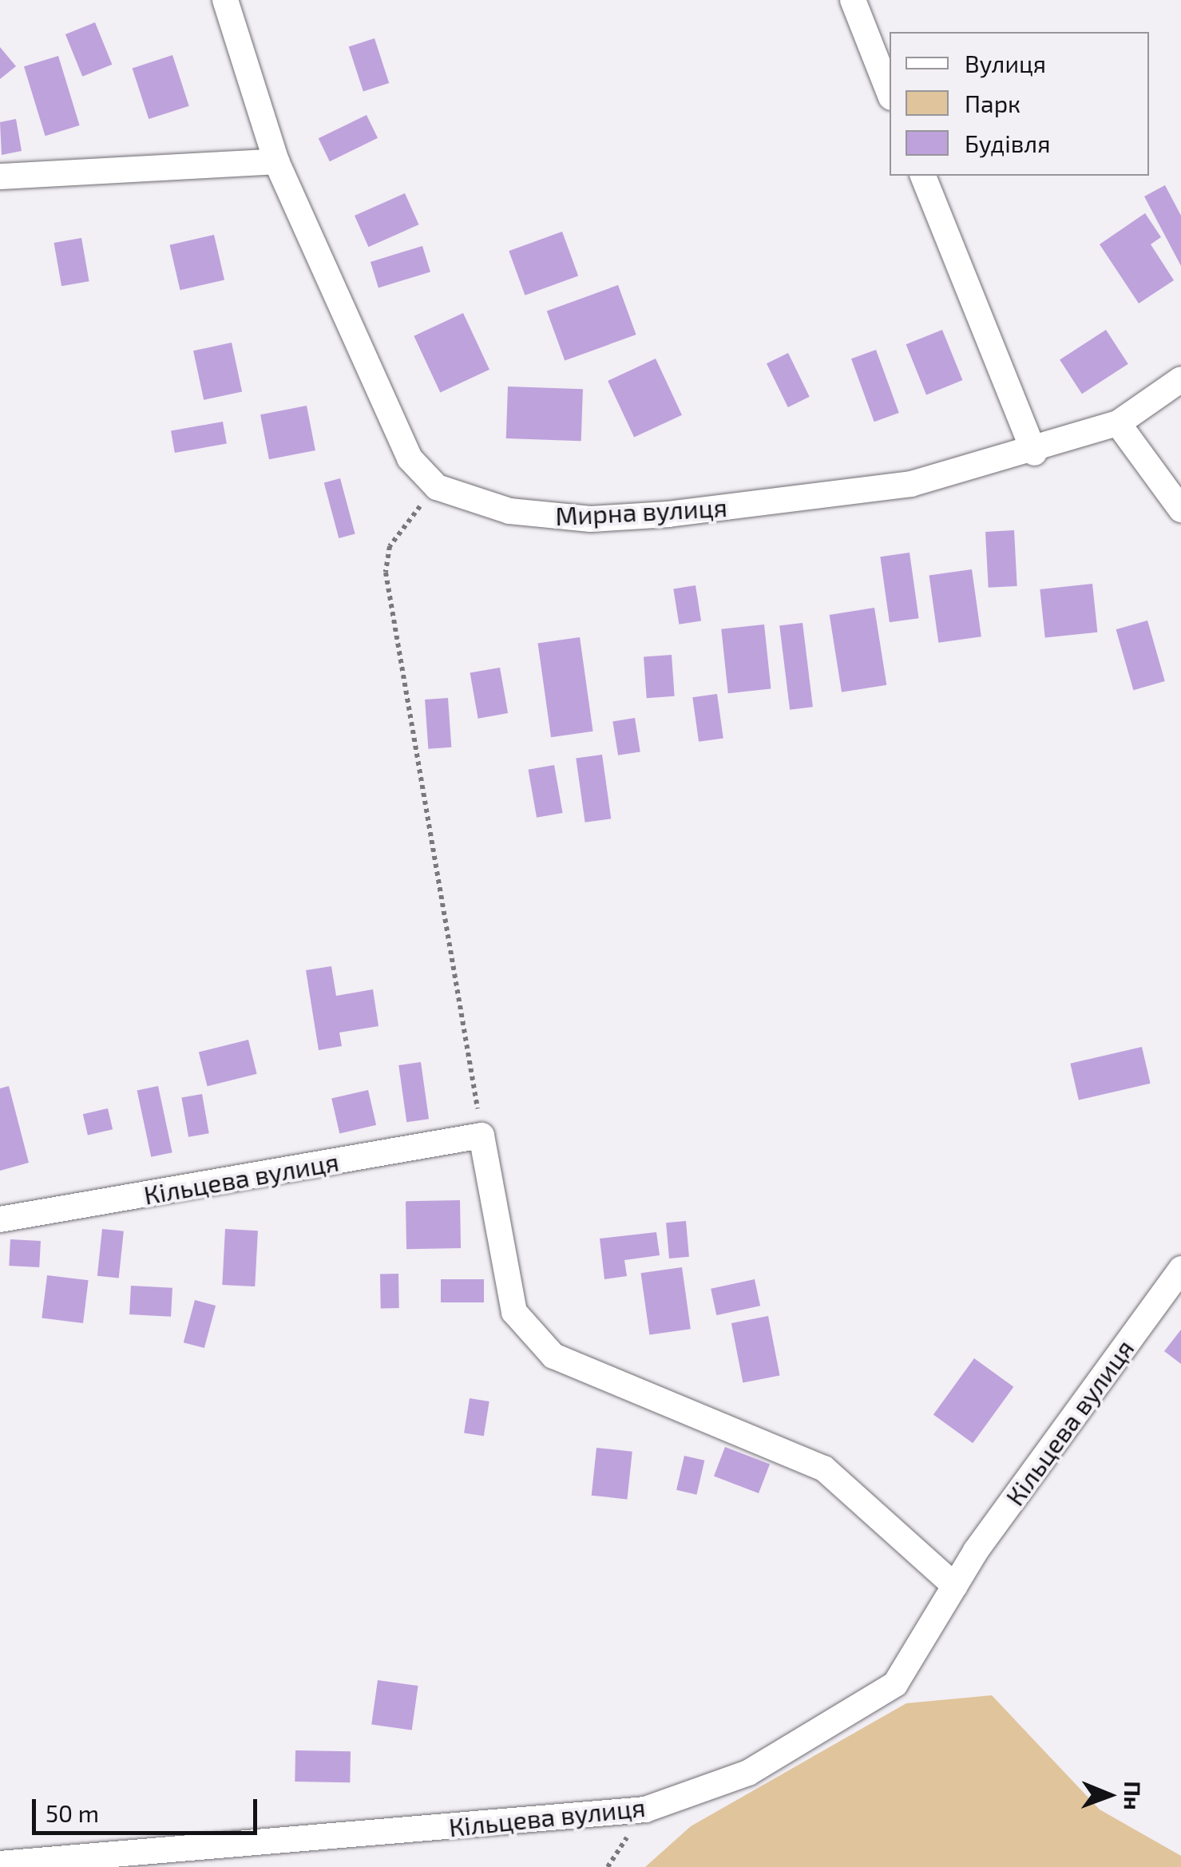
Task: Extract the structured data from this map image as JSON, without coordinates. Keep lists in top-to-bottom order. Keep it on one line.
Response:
{"streets":{"street":["Мирна вулиця","Кільцева вулиця"]},"legend":["Вулиця","Парк","Будівля"],"scale_bar":"50 m","north":"right"}
